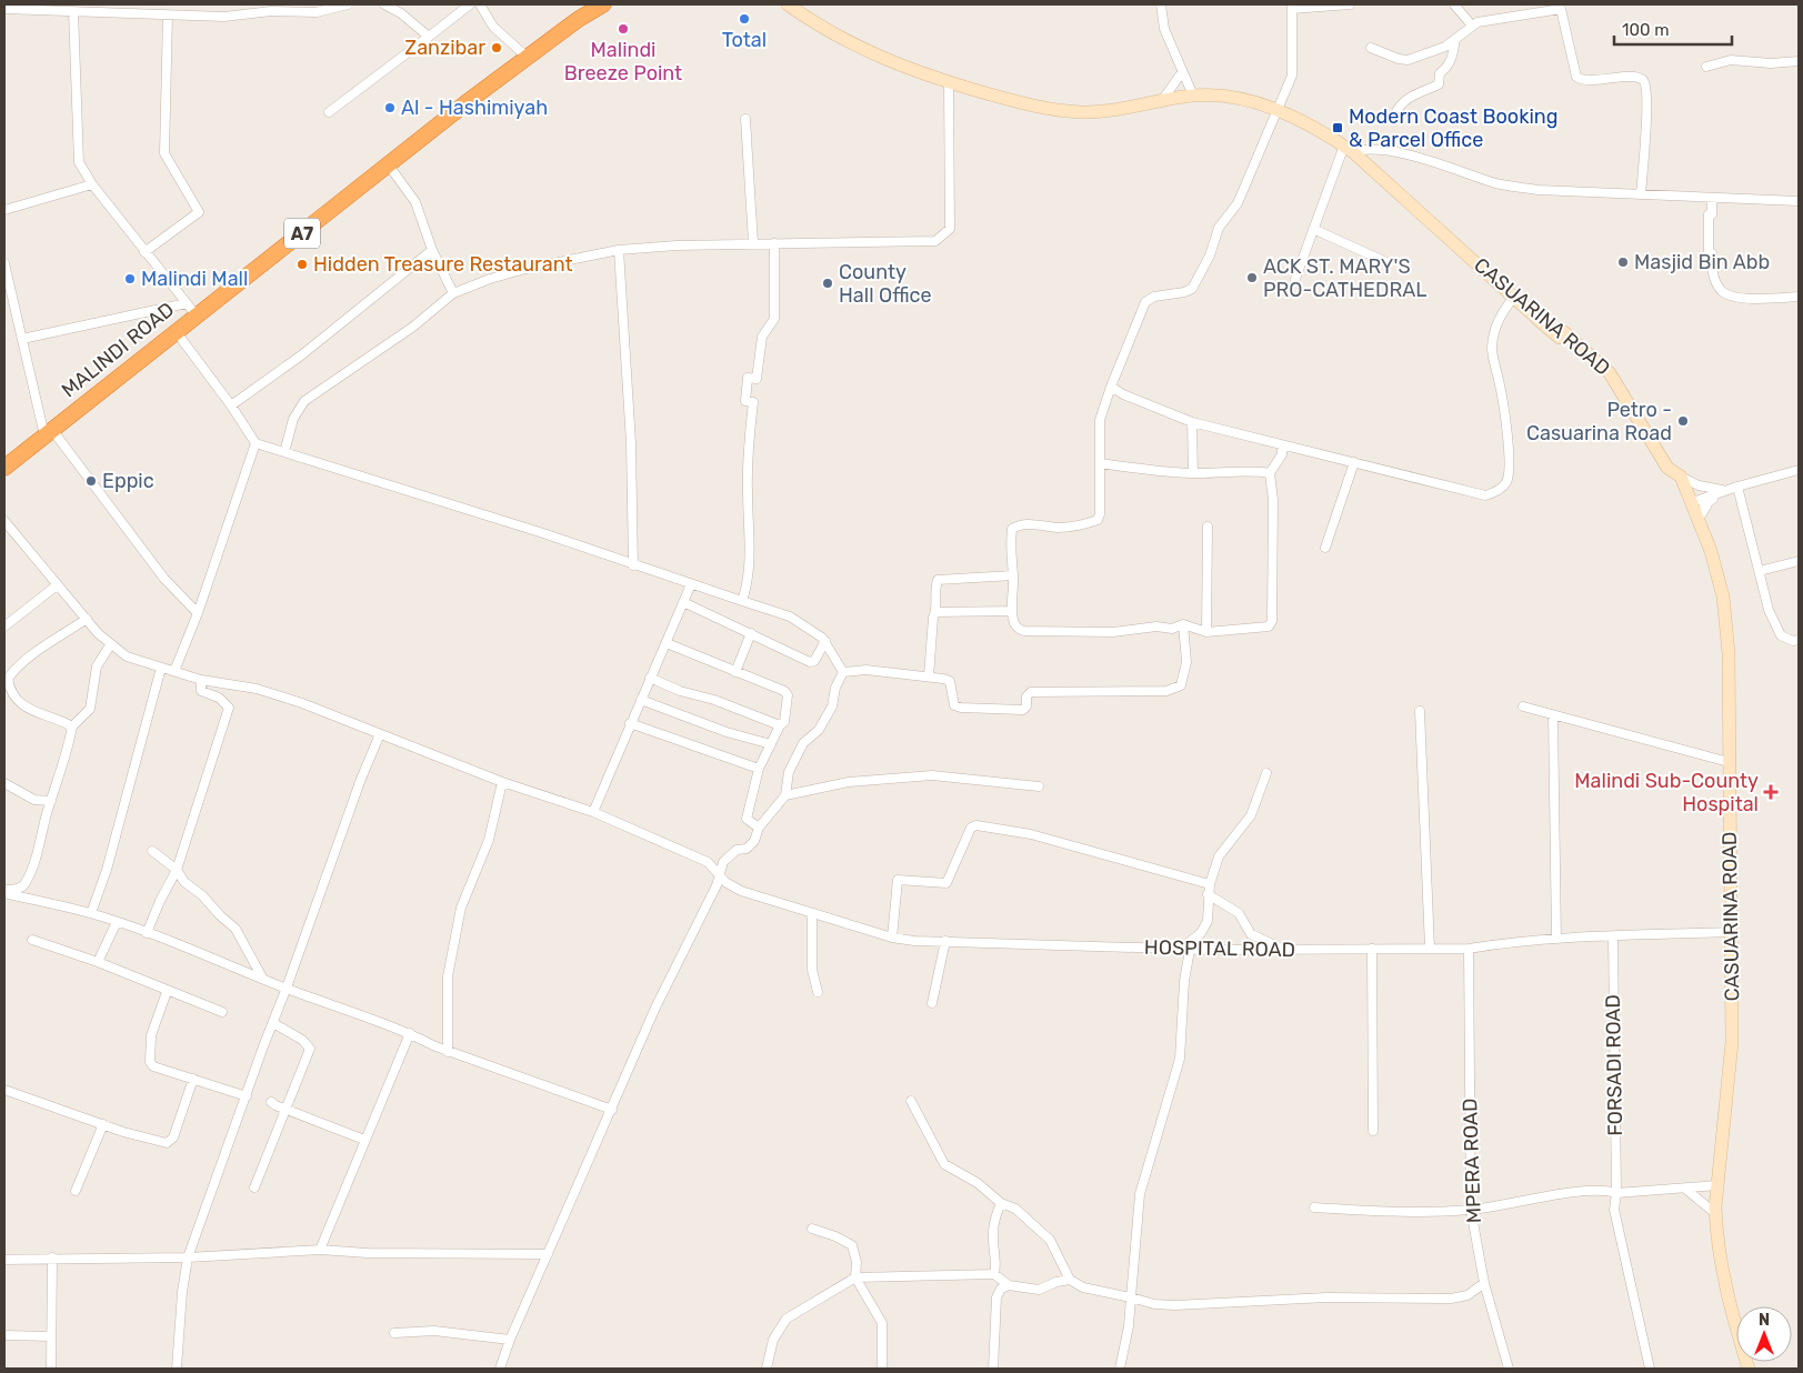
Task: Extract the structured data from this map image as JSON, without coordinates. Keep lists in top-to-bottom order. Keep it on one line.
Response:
{"streets":{"highway":["A7","MALINDI ROAD"],"street":["CASUARINA ROAD","HOSPITAL ROAD","FORSADI ROAD","MPERA ROAD"]},"crossings":[["CASUARINA ROAD","HOSPITAL ROAD"],["HOSPITAL ROAD","FORSADI ROAD"],["HOSPITAL ROAD","MPERA ROAD"]],"places":{"other":["Total","Malindi Breeze Point","Zanzibar","Al - Hashimiyah","Masjid Bin Abb","Hidden Treasure Restaurant","ACK ST. MARY'S PRO-CATHEDRAL","Malindi Mall","County Hall Office","Petro - Casuarina Road","Eppic"],"transit":["Modern Coast Booking & Parcel Office"],"health":["Malindi Sub-County Hospital"]},"scale_bar":"100 m","north":"top"}
